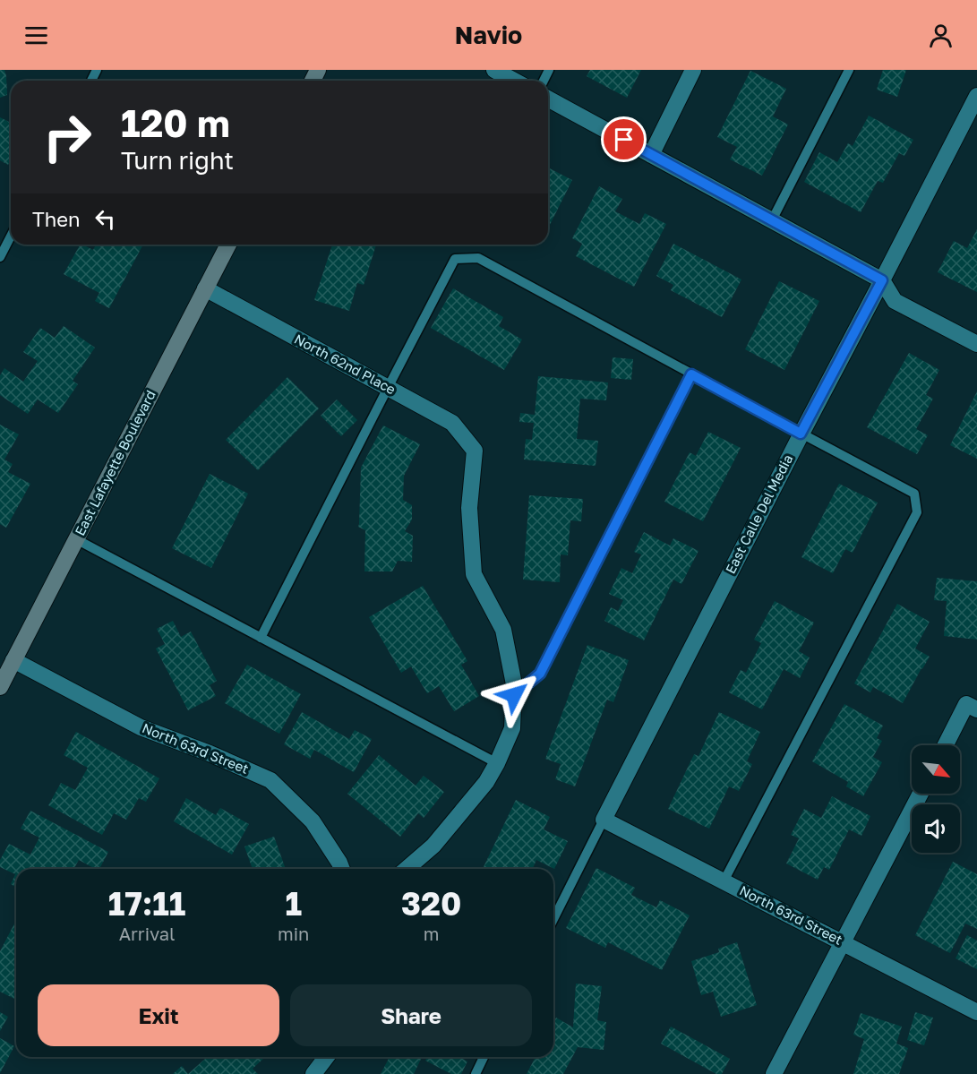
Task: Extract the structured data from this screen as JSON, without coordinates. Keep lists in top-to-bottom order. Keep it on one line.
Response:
{"streets":{"street":["North 62nd Place","East Lafayette Boulevard","East Calle Del Media","North 63rd Street"]},"crossings":[["North 62nd Place","East Lafayette Boulevard"],["East Lafayette Boulevard","North 63rd Street"],["East Calle Del Media","North 63rd Street"]],"north":"bottom right","page":{"header":"Navio","turn":["120 m","Turn right"],"then":"Then","eta":["17:11","Arrival","1","min","320","m"],"buttons":["Exit","Share"]}}
